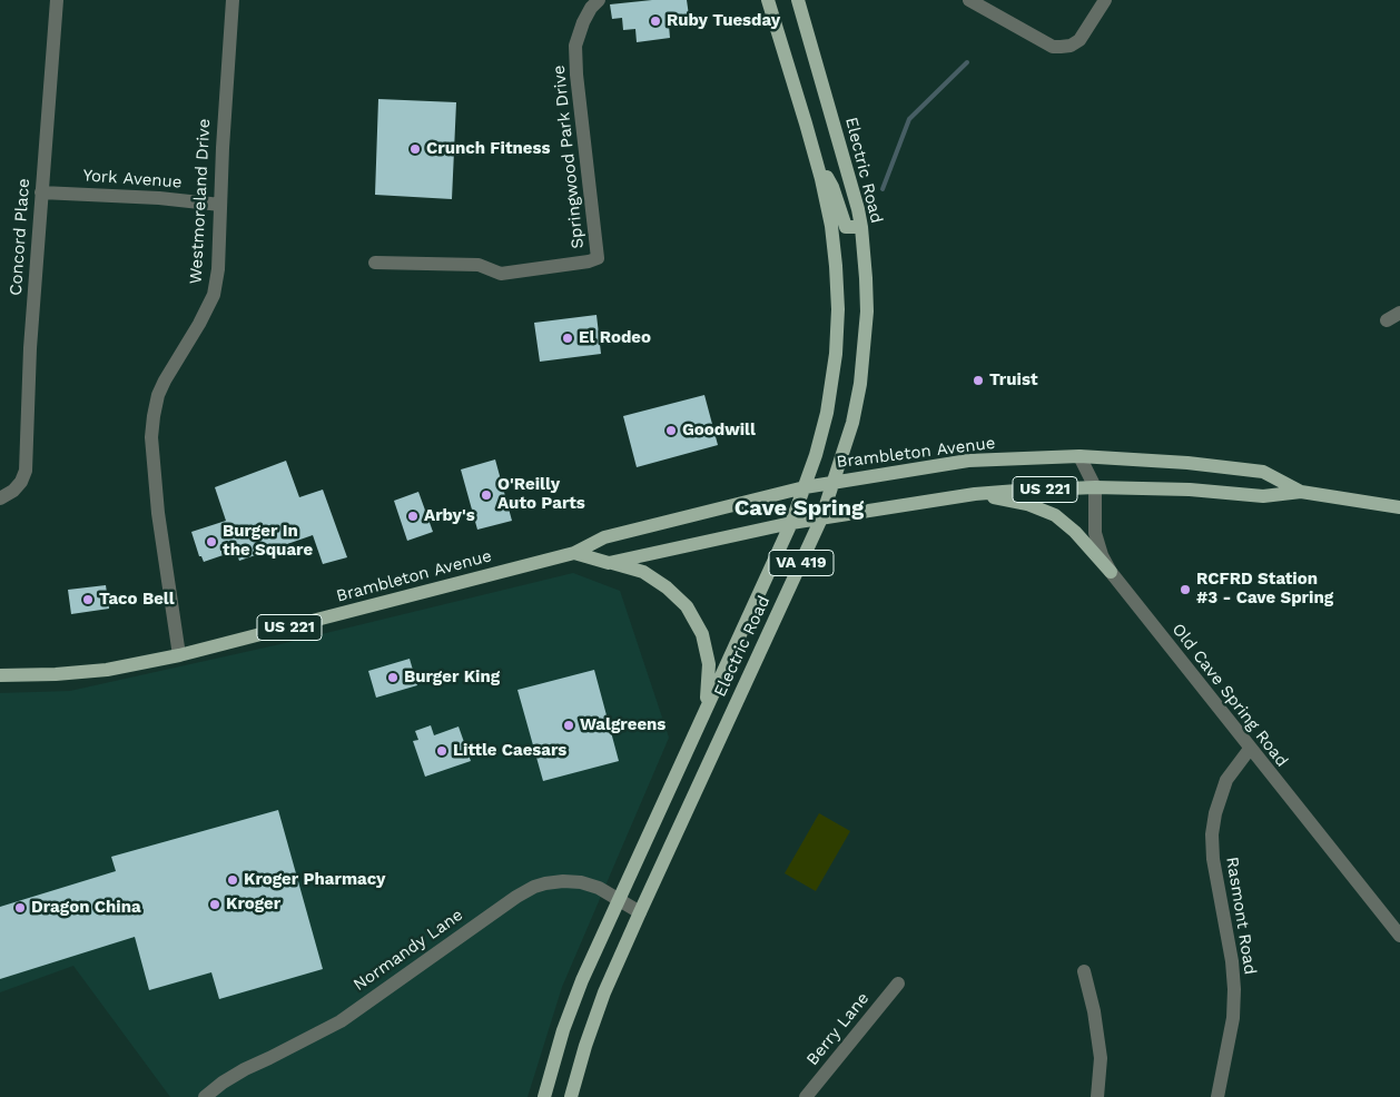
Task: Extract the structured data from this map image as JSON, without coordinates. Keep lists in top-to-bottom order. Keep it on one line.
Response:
{"streets":{"main road":["Electric Road","Brambleton Avenue","US 221","VA 419"],"street":["Springwood Park Drive","York Avenue","Westmoreland Drive","Concord Place","Old Cave Spring Road","Rasmont Road","Normandy Lane","Berry Lane"]},"crossings":[["Electric Road","Brambleton Avenue"],["Electric Road","Normandy Lane"],["York Avenue","Westmoreland Drive"],["York Avenue","Concord Place"],["Westmoreland Drive","Brambleton Avenue"],["Brambleton Avenue","Old Cave Spring Road"],["Old Cave Spring Road","Rasmont Road"]],"districts":["Cave Spring"],"places":["Ruby Tuesday","Crunch Fitness","El Rodeo","Truist","Goodwill","O'Reilly Auto Parts","Arby's","Burger In the Square","RCFRD Station #3 - Cave Spring","Taco Bell","Burger King","Walgreens","Little Caesars","Kroger Pharmacy","Kroger","Dragon China"]}
